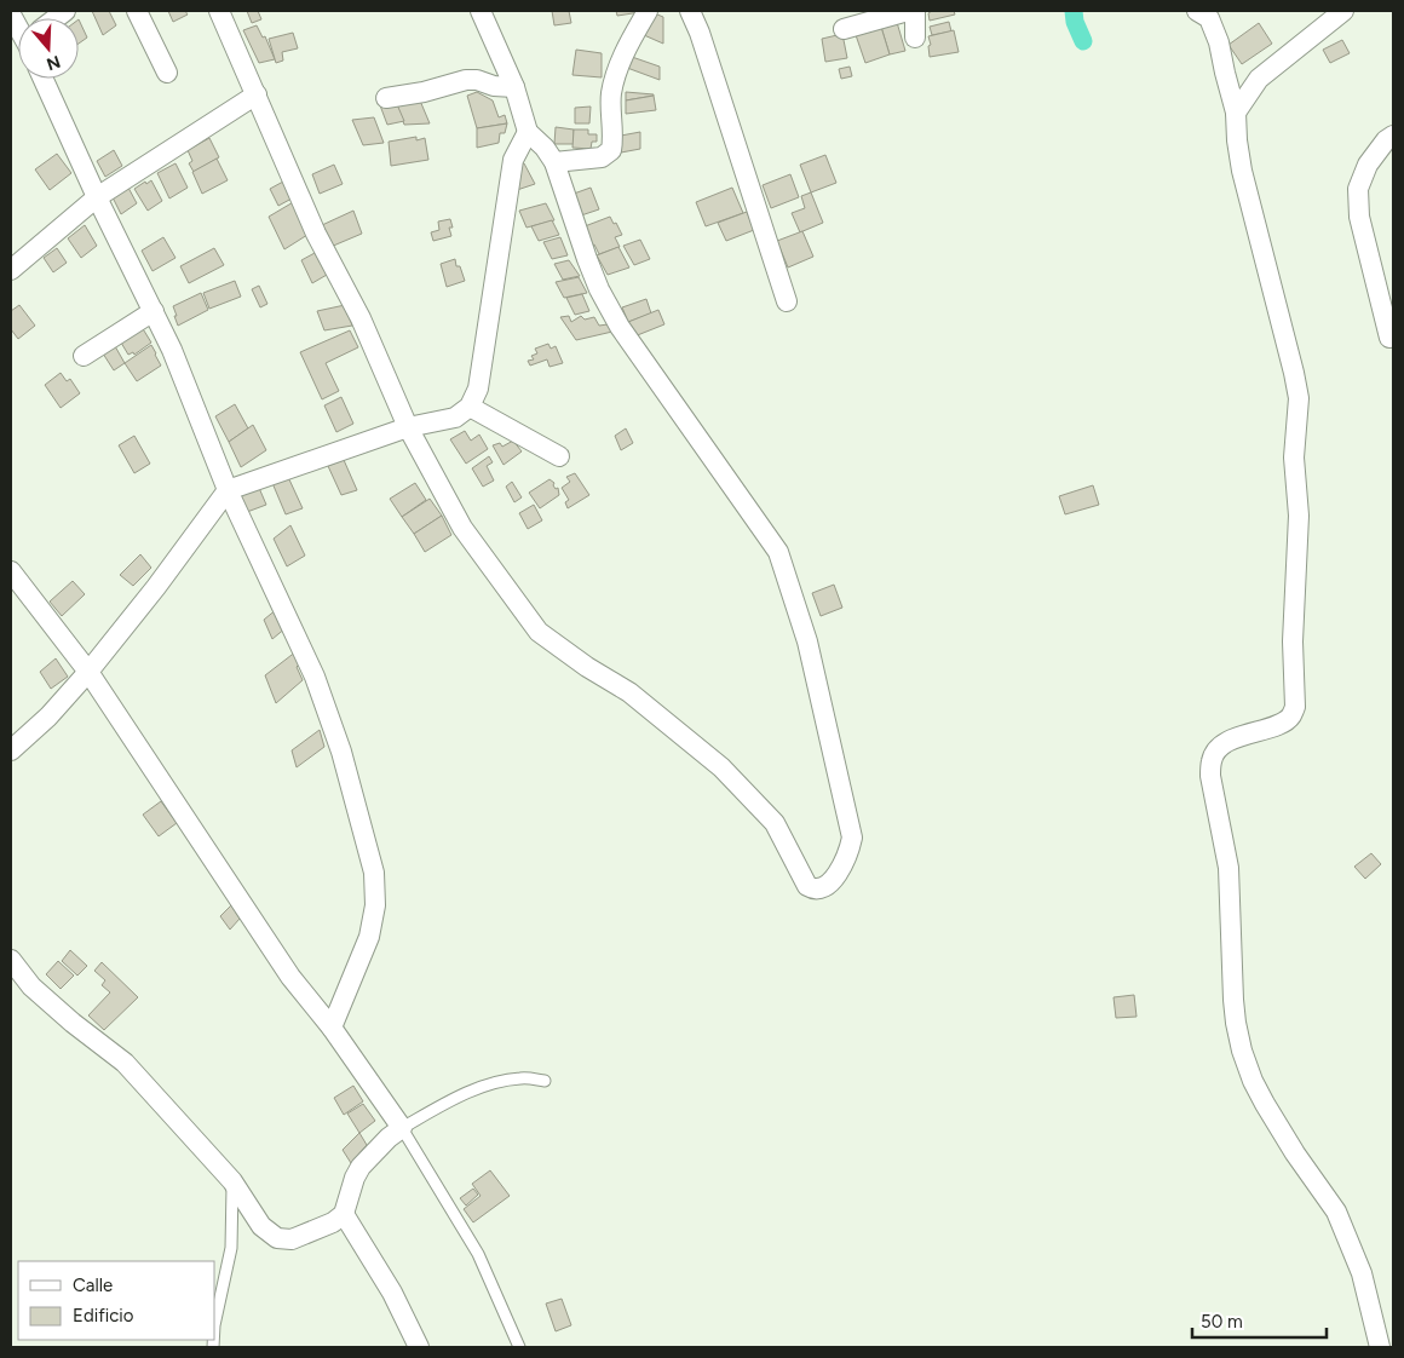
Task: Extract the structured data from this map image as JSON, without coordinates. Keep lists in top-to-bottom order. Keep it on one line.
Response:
{"legend":["Calle","Edificio"],"scale_bar":"50 m","north":"bottom"}
